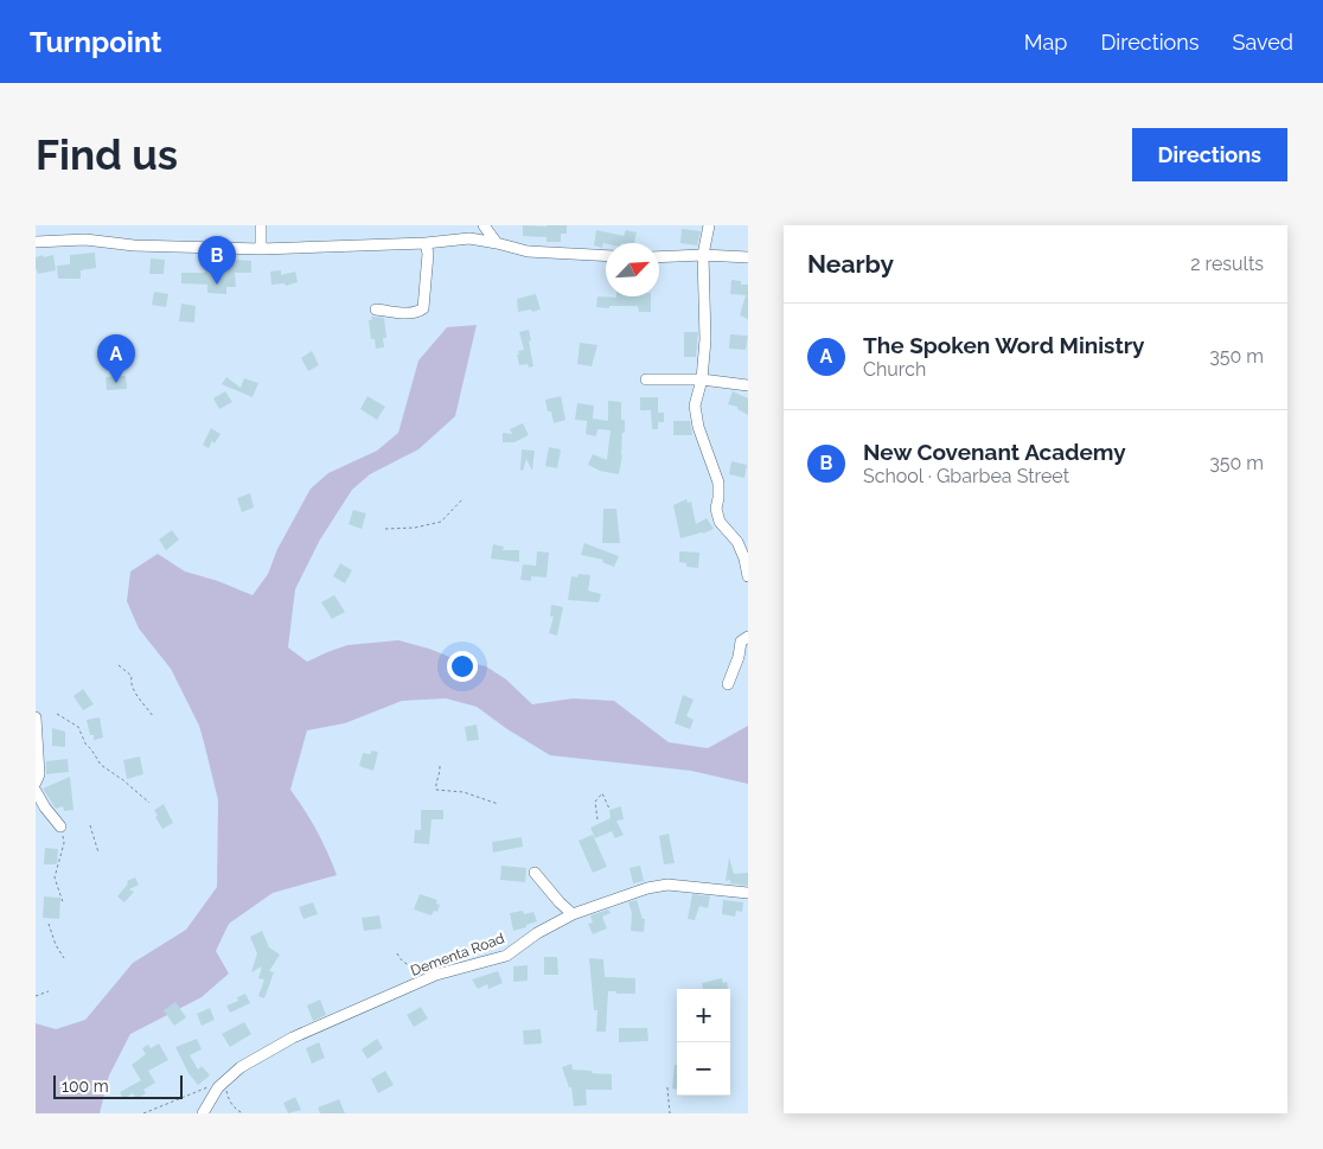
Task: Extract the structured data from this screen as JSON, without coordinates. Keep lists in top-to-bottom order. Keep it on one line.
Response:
{"streets":{"street":["Dementa Road"]},"scale_bar":"100 m","north":"top right","page":{"header":"Turnpoint","nav":["Map","Directions","Saved"],"buttons":"Directions","title":"Find us","heading":["Nearby","2 results"],"pins":["B","A"],"list":[{"mark":"A","name":"The Spoken Word Ministry","note":"Church","value":"350 m"},{"mark":"B","name":"New Covenant Academy","note":"School · Gbarbea Street","value":"350 m"}],"map_buttons":["+","−"],"scale":"100 m"}}
